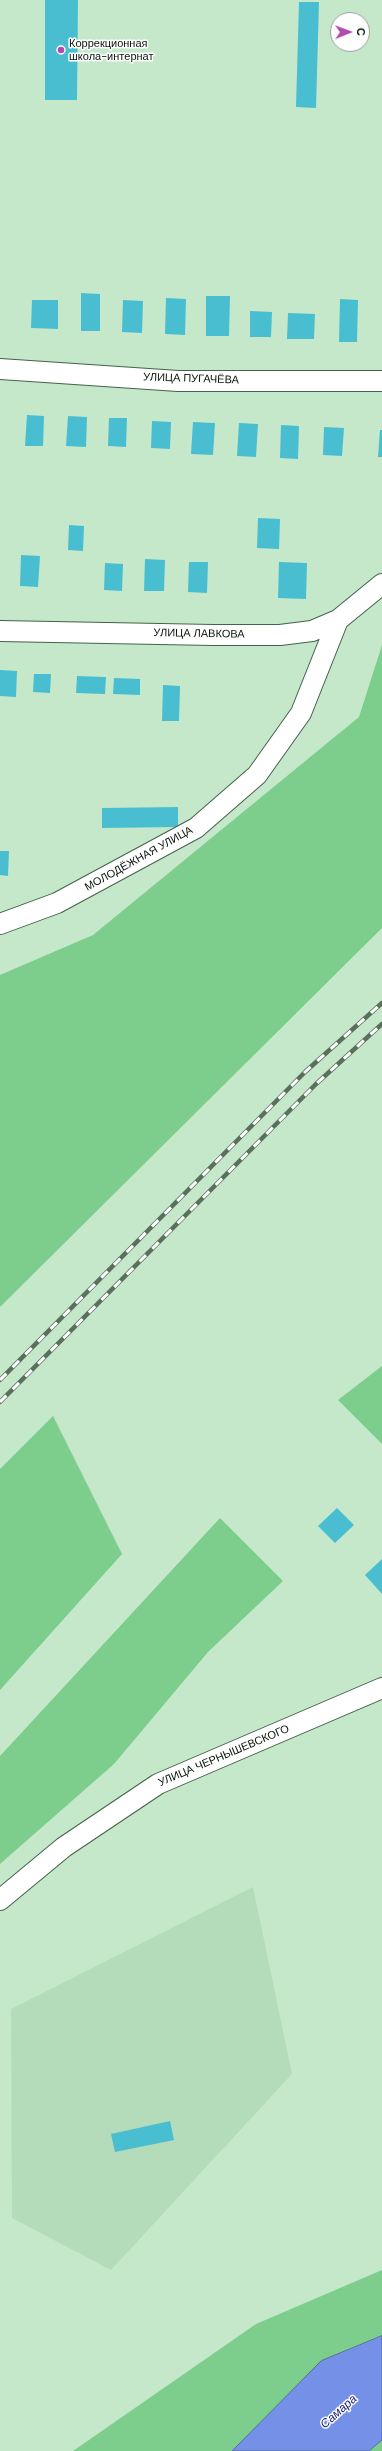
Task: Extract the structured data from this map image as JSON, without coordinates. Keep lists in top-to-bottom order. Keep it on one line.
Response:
{"streets":{"street":["УЛИЦА ПУГАЧЁВА","УЛИЦА ЛАВКОВА","МОЛОДЁЖНАЯ УЛИЦА","УЛИЦА ЧЕРНЫШЕВСКОГО"]},"crossings":[["УЛИЦА ЛАВКОВА","МОЛОДЁЖНАЯ УЛИЦА"]],"water":["Самара"],"places":["Коррекционная школа-интернат"],"north":"right"}
